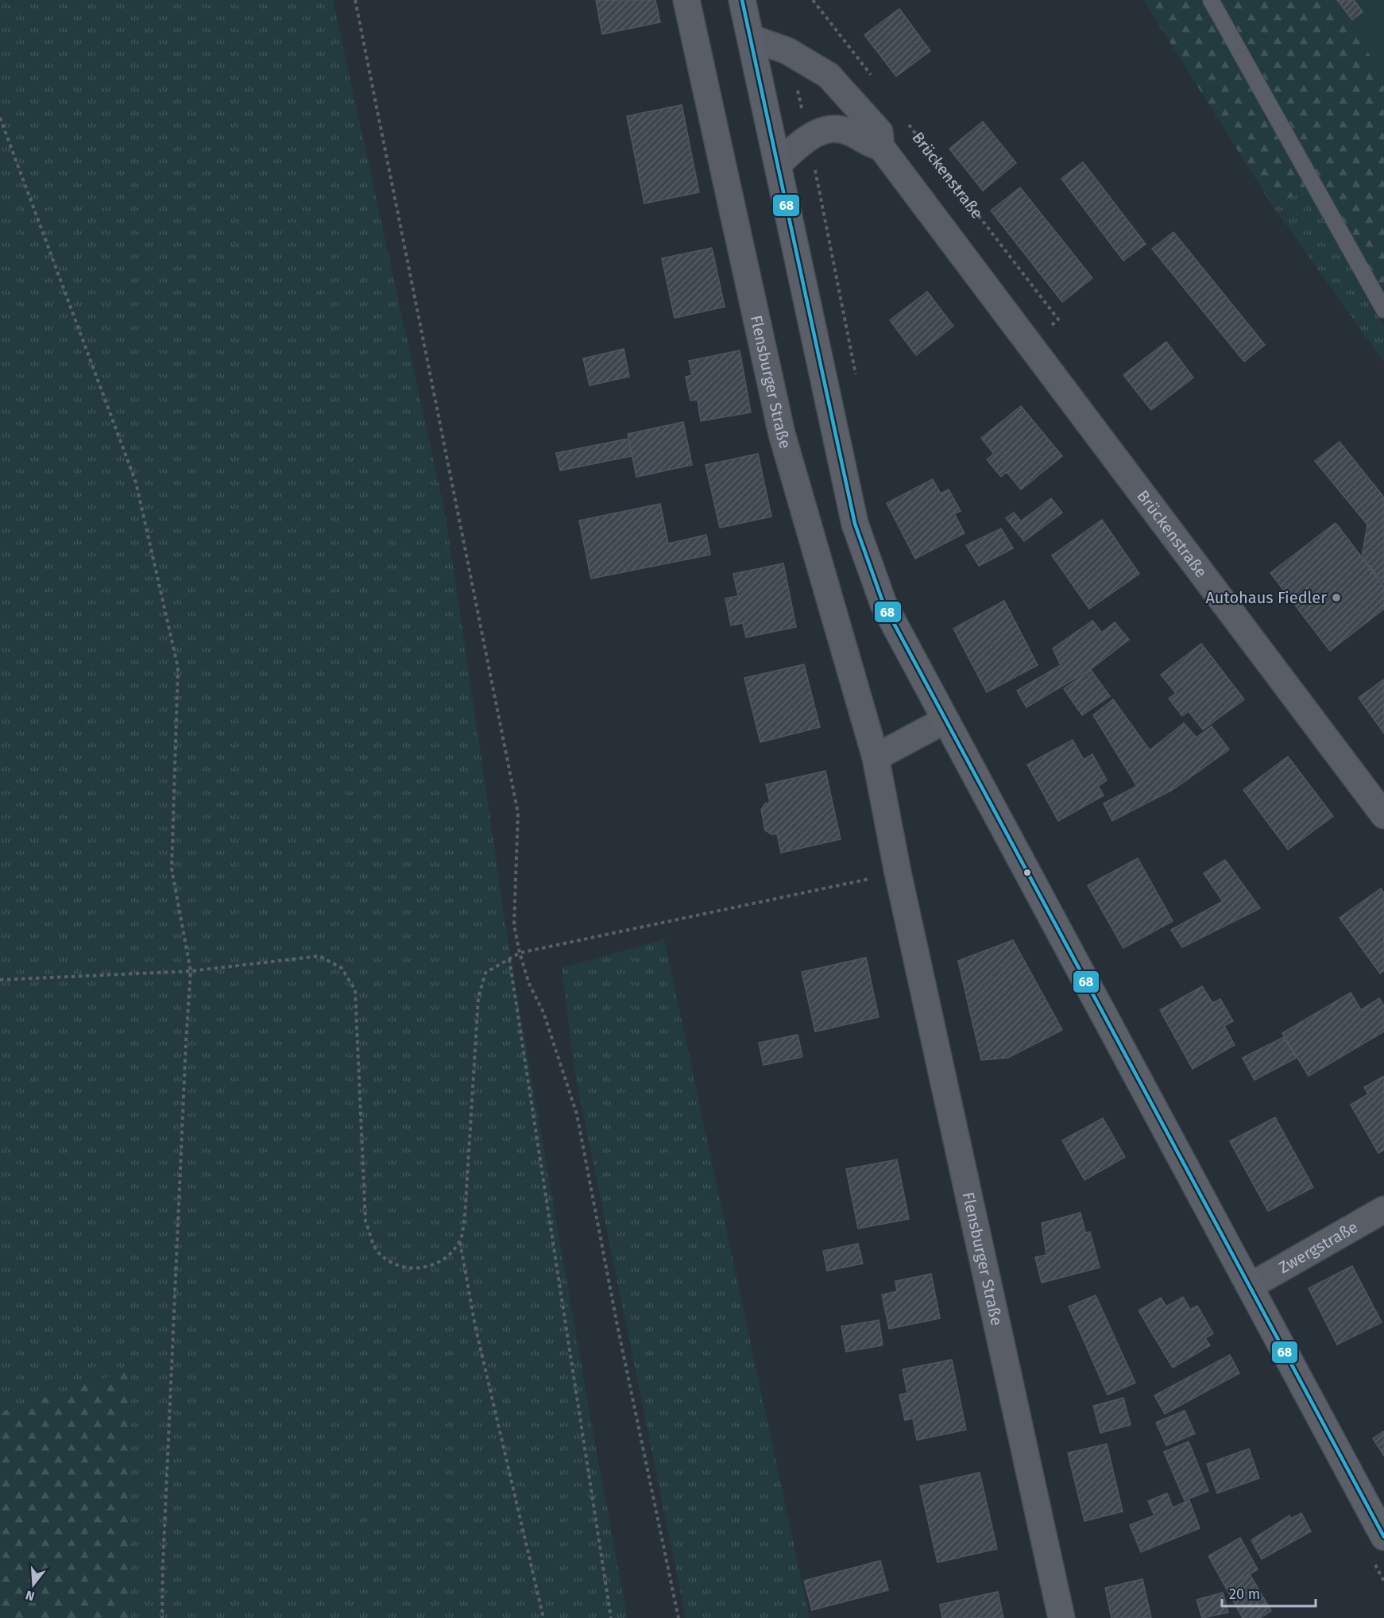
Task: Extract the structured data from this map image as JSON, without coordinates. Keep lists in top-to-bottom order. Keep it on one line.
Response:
{"streets":{"street":["Brückenstraße","Flensburger Straße","Zwergstraße"]},"places":["Autohaus Fiedler"],"lines":["transit line 68"],"scale_bar":"20 m","north":"bottom"}
